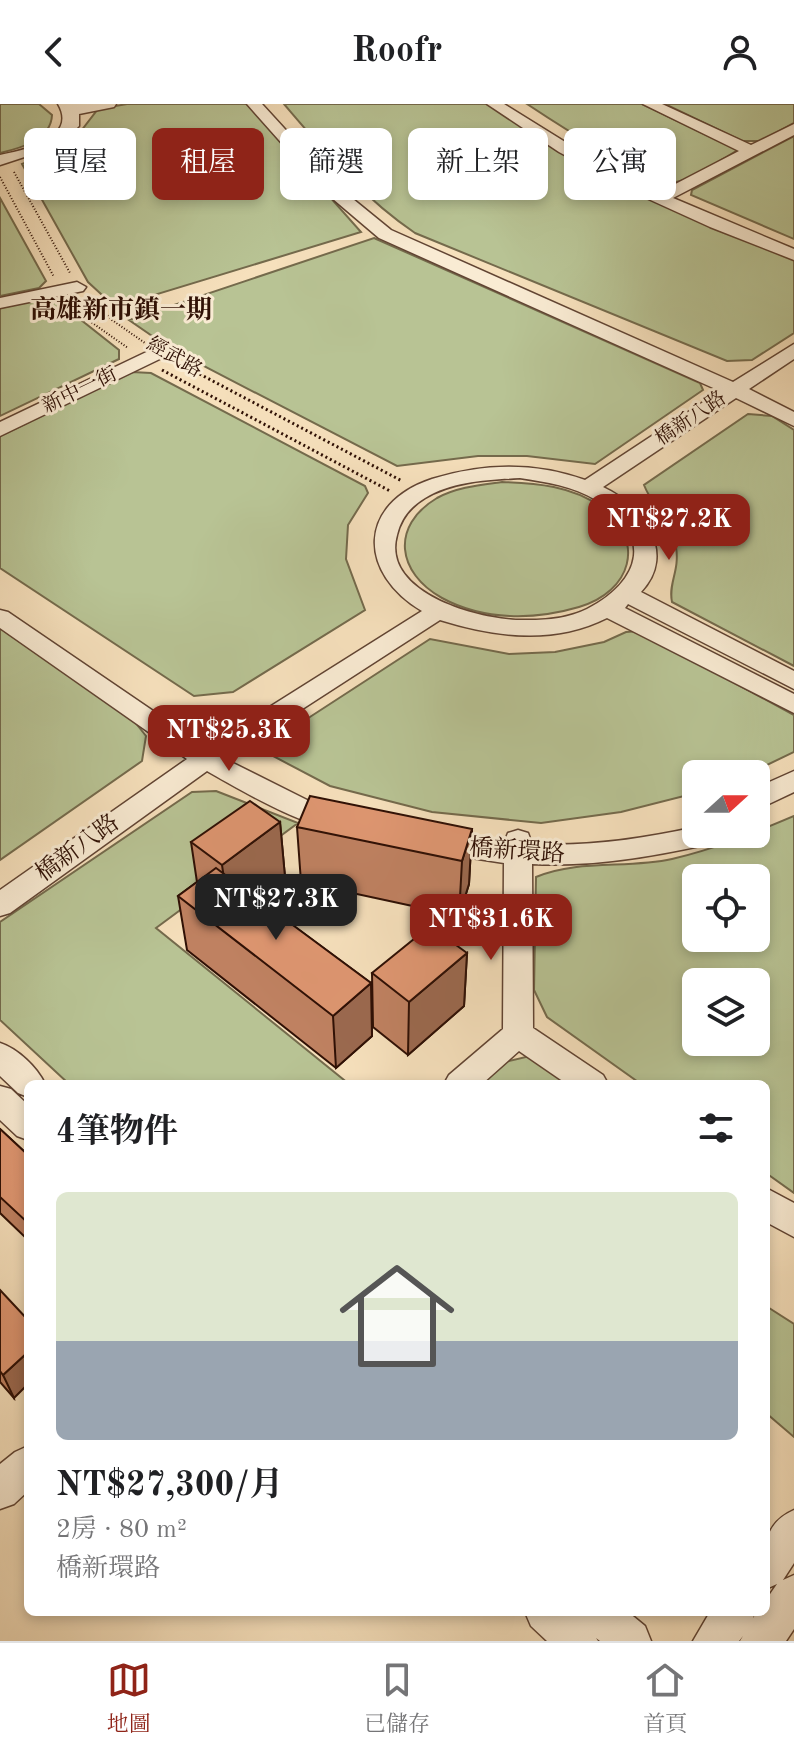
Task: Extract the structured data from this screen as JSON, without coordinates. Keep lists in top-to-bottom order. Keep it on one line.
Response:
{"streets":{"street":["新中一街","橋新八路","橋新環路"],"path":["經武路"]},"crossings":[["經武路","新中一街"]],"districts":["高雄新市鎮一期"],"north":"right","page":{"header":"Roofr","chip":["買屋","租屋","篩選","新上架","公寓"],"price":["NT$27.2K","NT$25.3K","NT$27.3K","NT$31.6K"],"heading":"4筆物件","list":[{"name":"NT$27,300/月","note":"2房 · 80 m² · 橋新環路"}],"tabs":["地圖","已儲存","首頁"]}}
